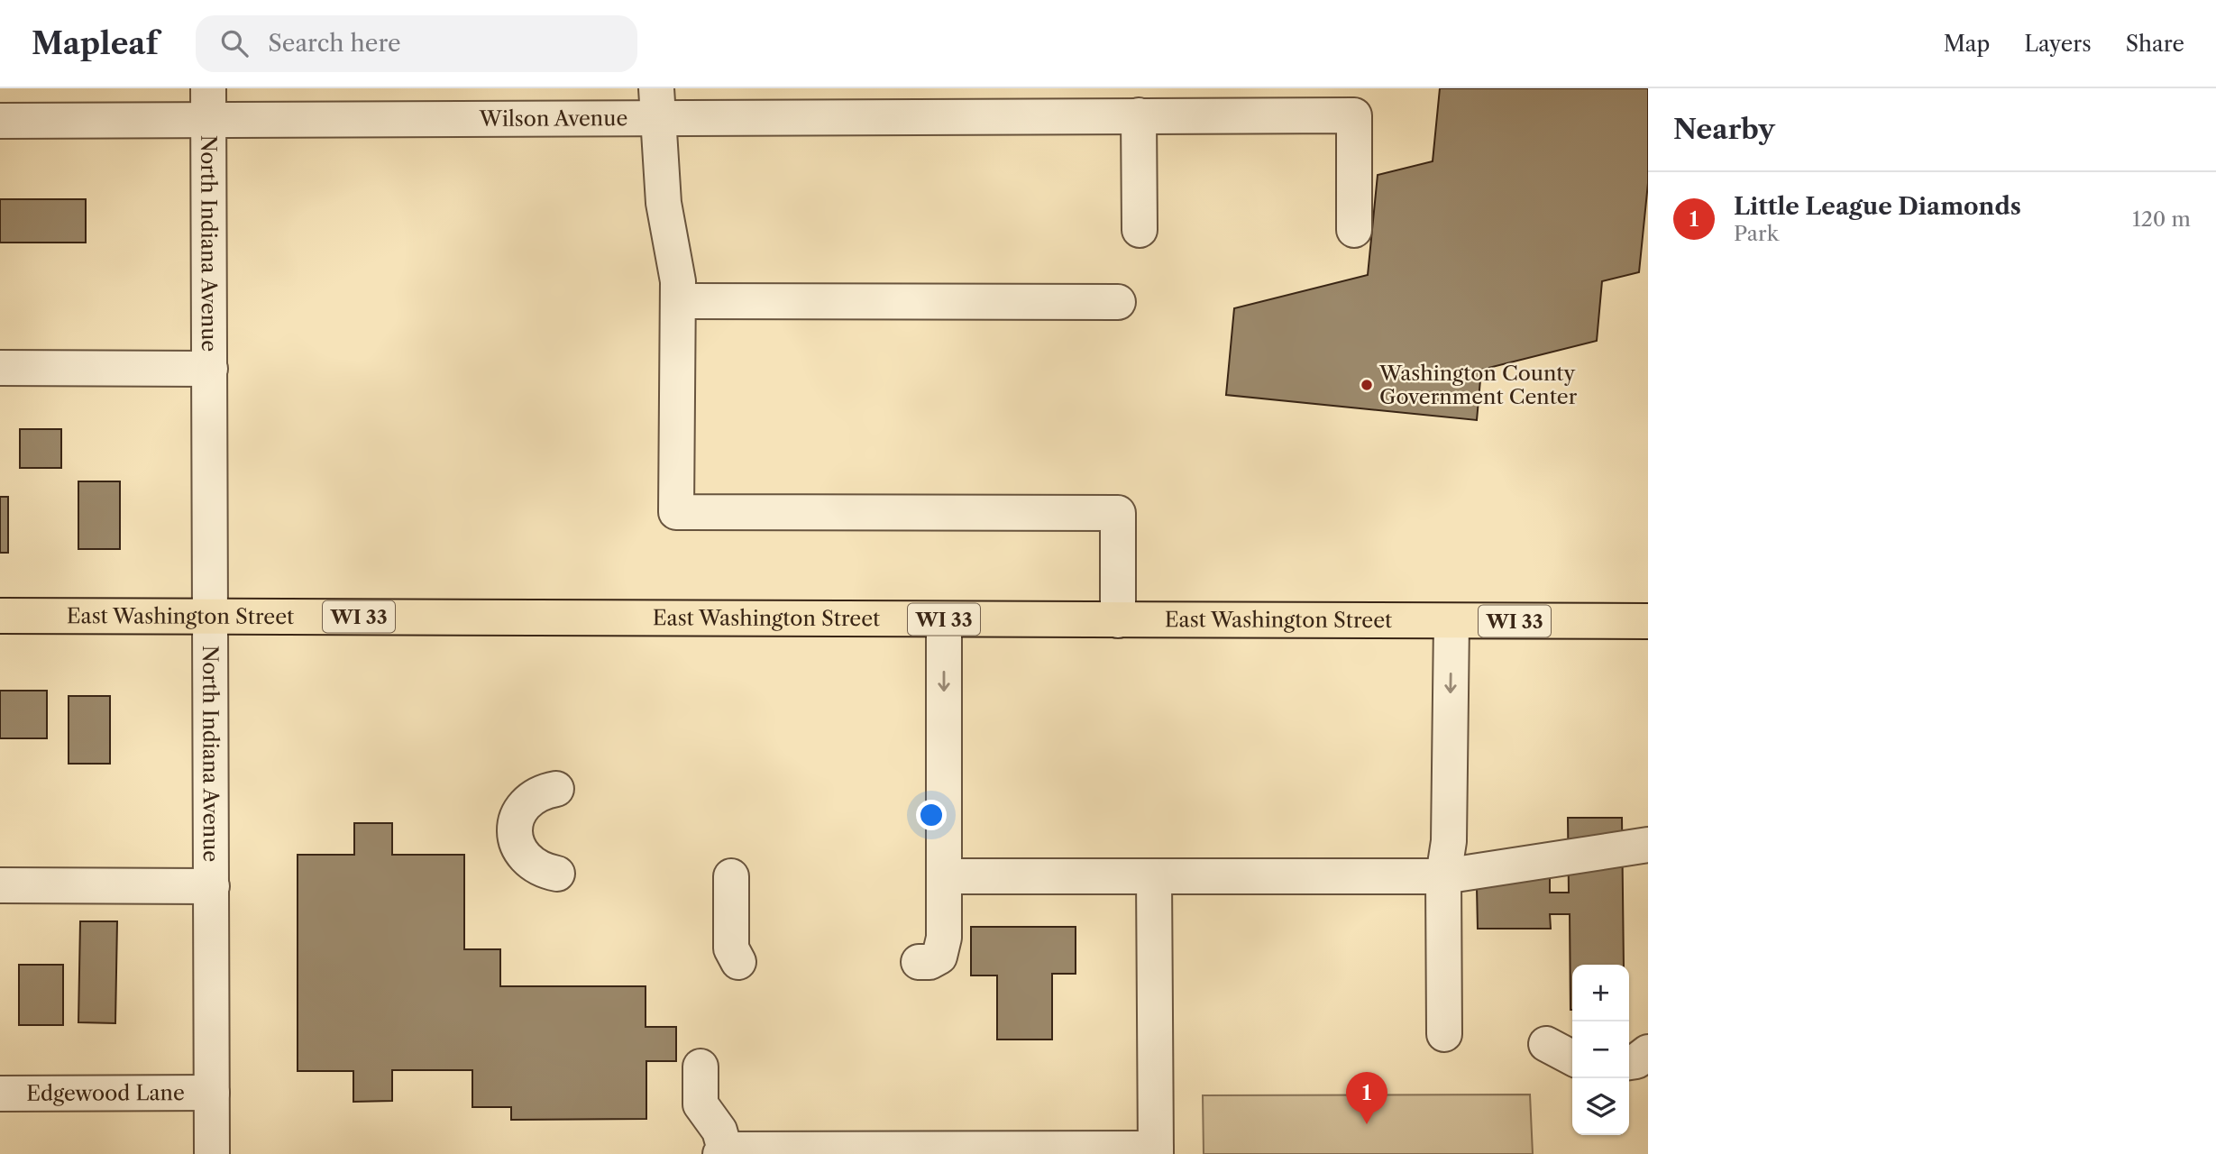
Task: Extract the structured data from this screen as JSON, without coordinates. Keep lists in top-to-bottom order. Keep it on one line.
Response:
{"streets":{"main road":["East Washington Street","WI 33"],"street":["Wilson Avenue","North Indiana Avenue","Edgewood Lane"]},"crossings":[["Wilson Avenue","North Indiana Avenue"],["North Indiana Avenue","East Washington Street"],["North Indiana Avenue","Edgewood Lane"]],"places":["Washington County Government Center"],"page":{"header":"Mapleaf","search":"Search here","nav":["Map","Layers","Share"],"heading":"Nearby","list":[{"mark":"1","name":"Little League Diamonds","note":"Park","value":"120 m"}],"map_buttons":["+","−"],"pins":"1"}}
